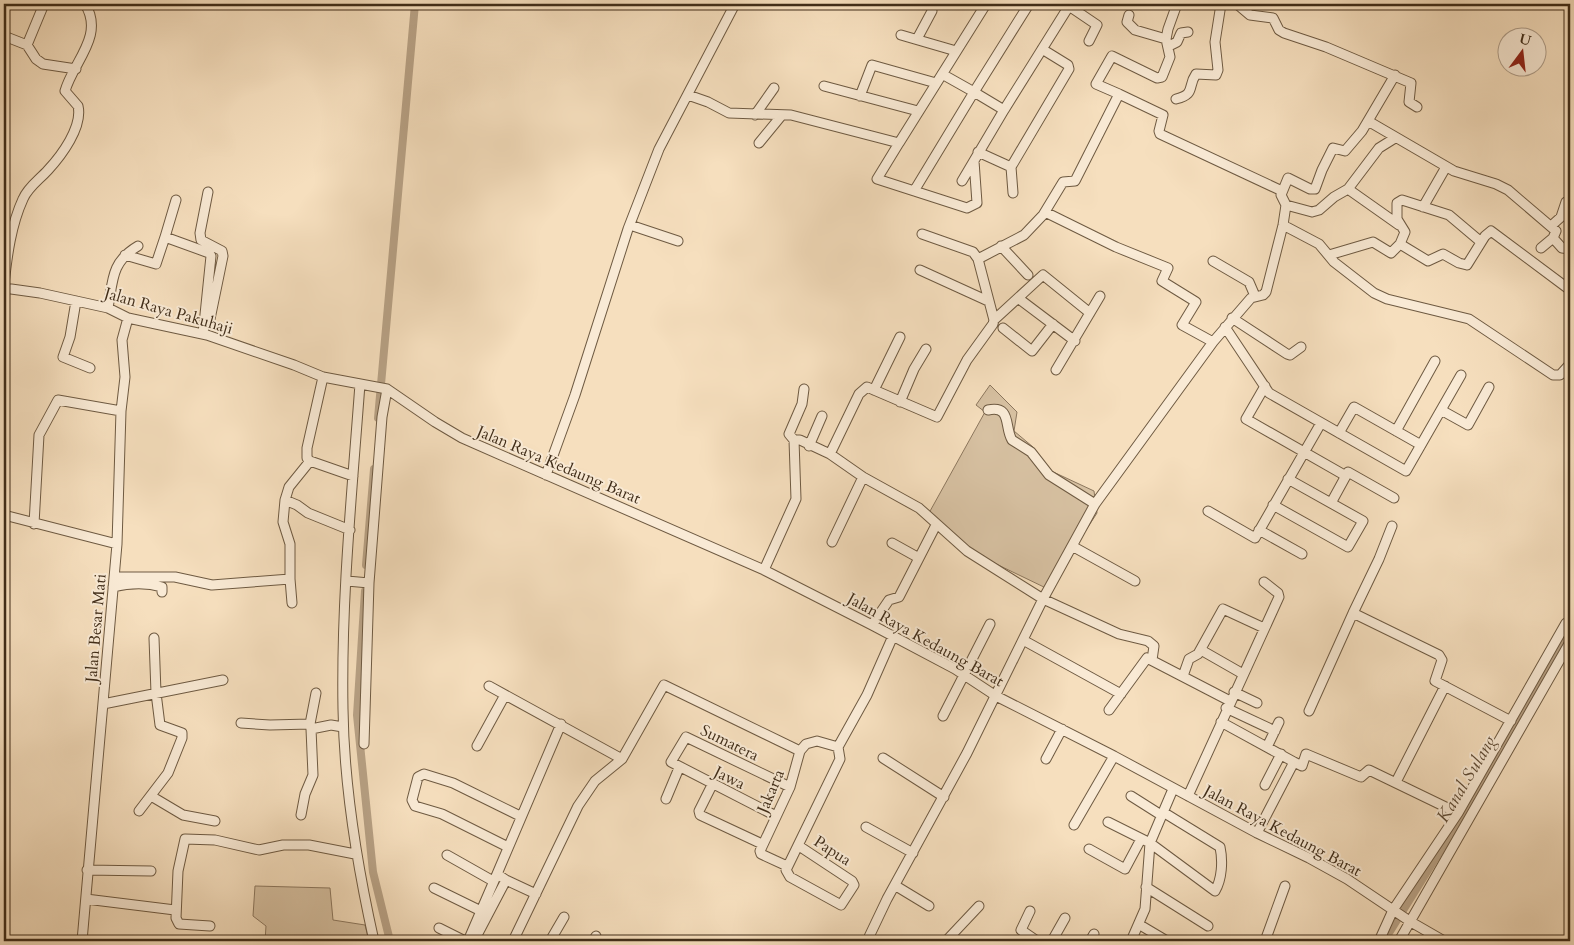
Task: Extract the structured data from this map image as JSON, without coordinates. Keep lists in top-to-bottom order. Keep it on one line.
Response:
{"streets":{"street":["Jalan Raya Pakuhaji","Jalan Raya Kedaung Barat","Jalan Besar Mati","Sumatera","Jawa","Jakarta","Papua"]},"crossings":[["Jalan Raya Pakuhaji","Jalan Raya Kedaung Barat"],["Jalan Raya Pakuhaji","Jalan Besar Mati"],["Sumatera","Jawa"],["Sumatera","Jakarta"],["Jawa","Jakarta"]],"water":["Kanal Sulang"],"north":"top"}
